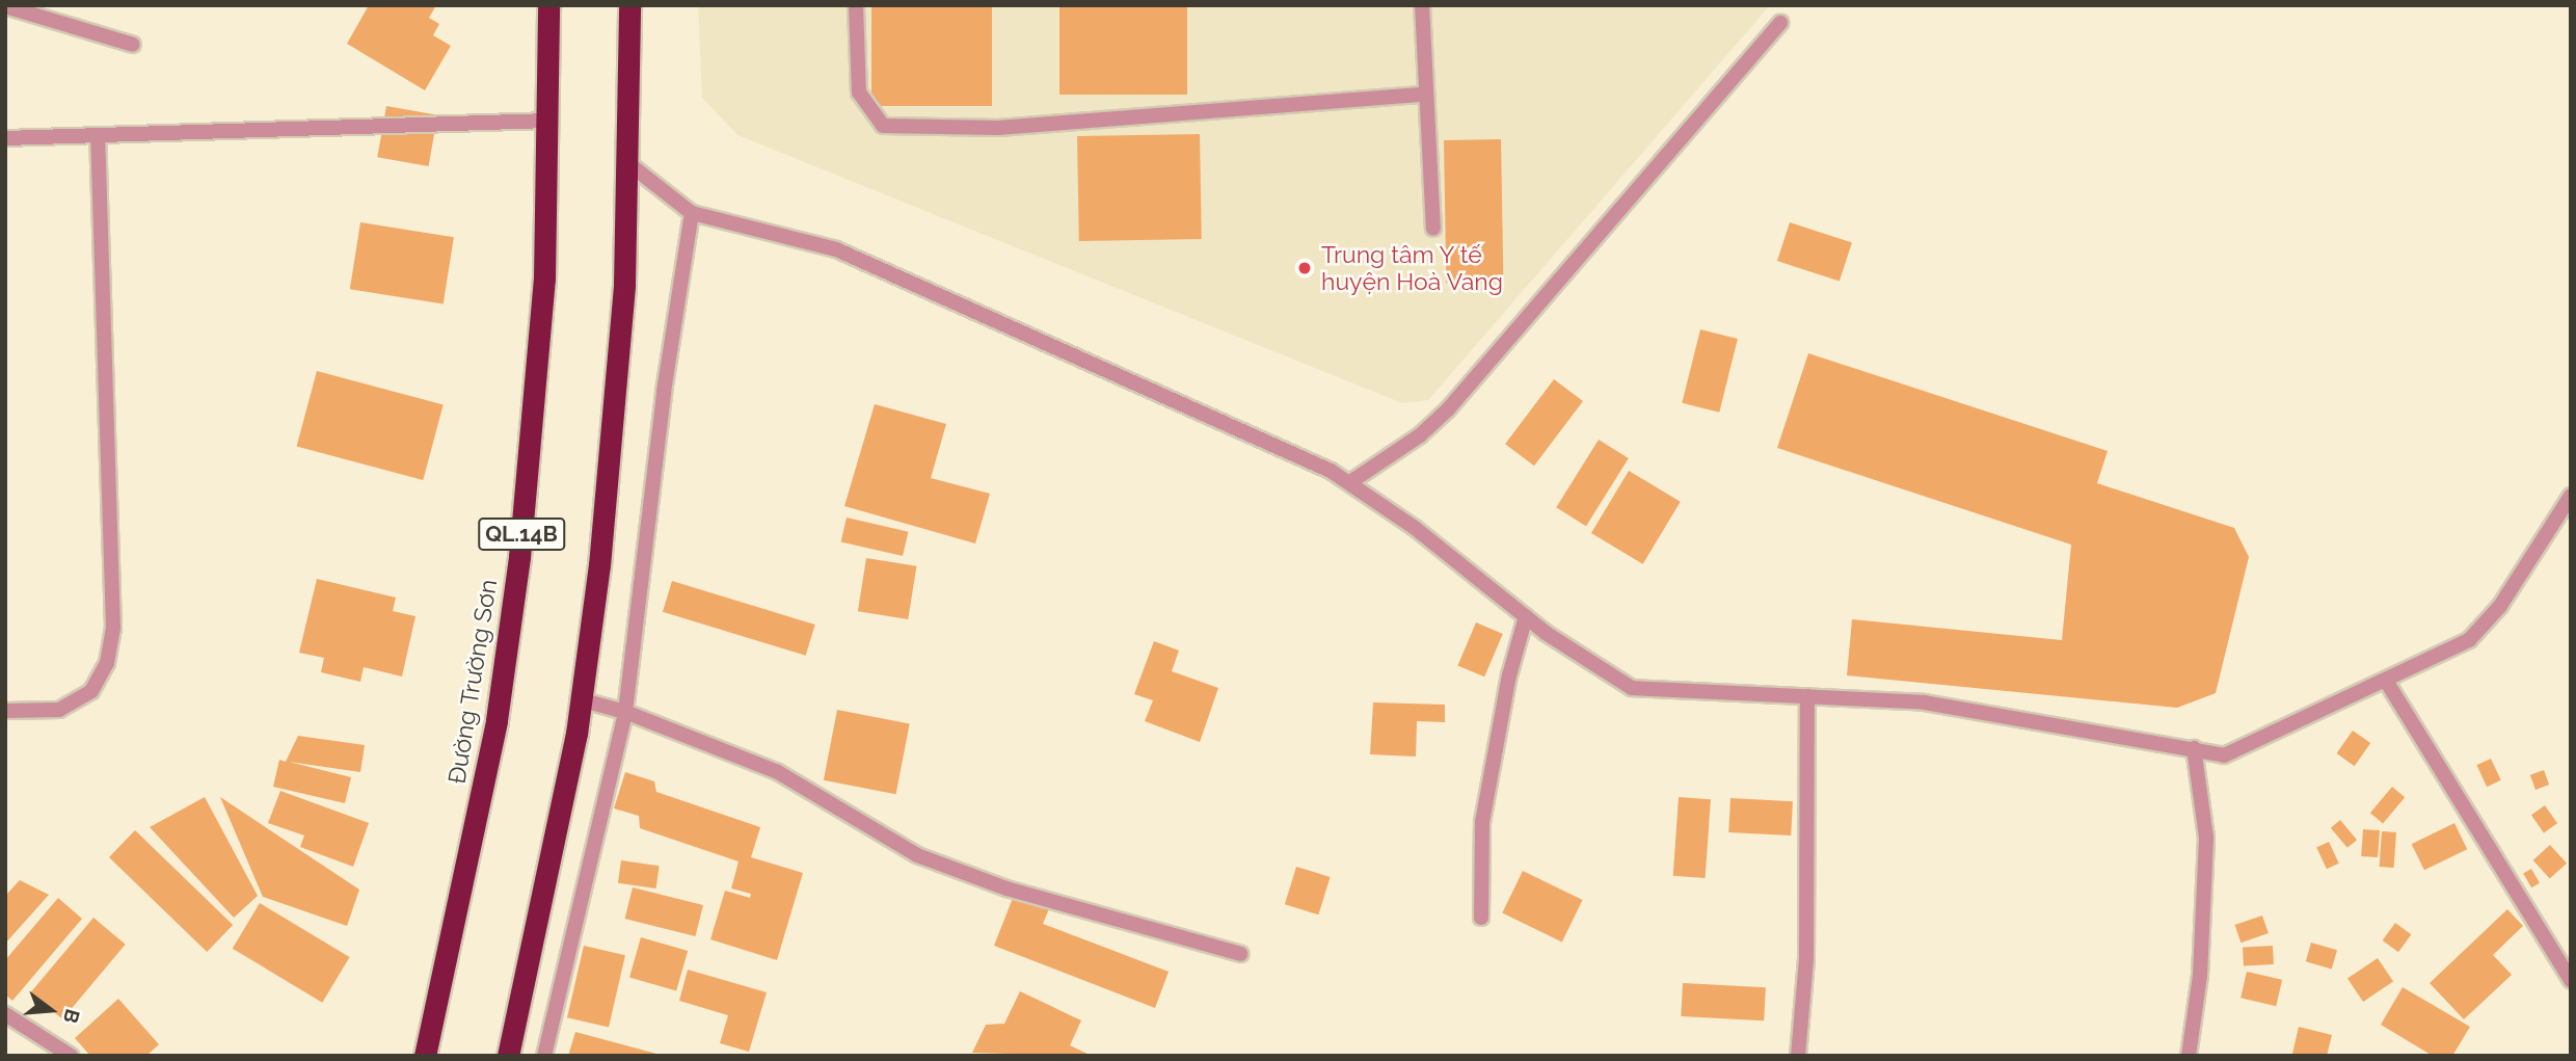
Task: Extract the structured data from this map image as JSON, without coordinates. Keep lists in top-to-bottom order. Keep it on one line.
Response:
{"streets":{"highway":["QL.14B","Đường Trường Sơn"]},"places":["Trung tâm Y tế huyện Hoà Vang"],"north":"right"}
